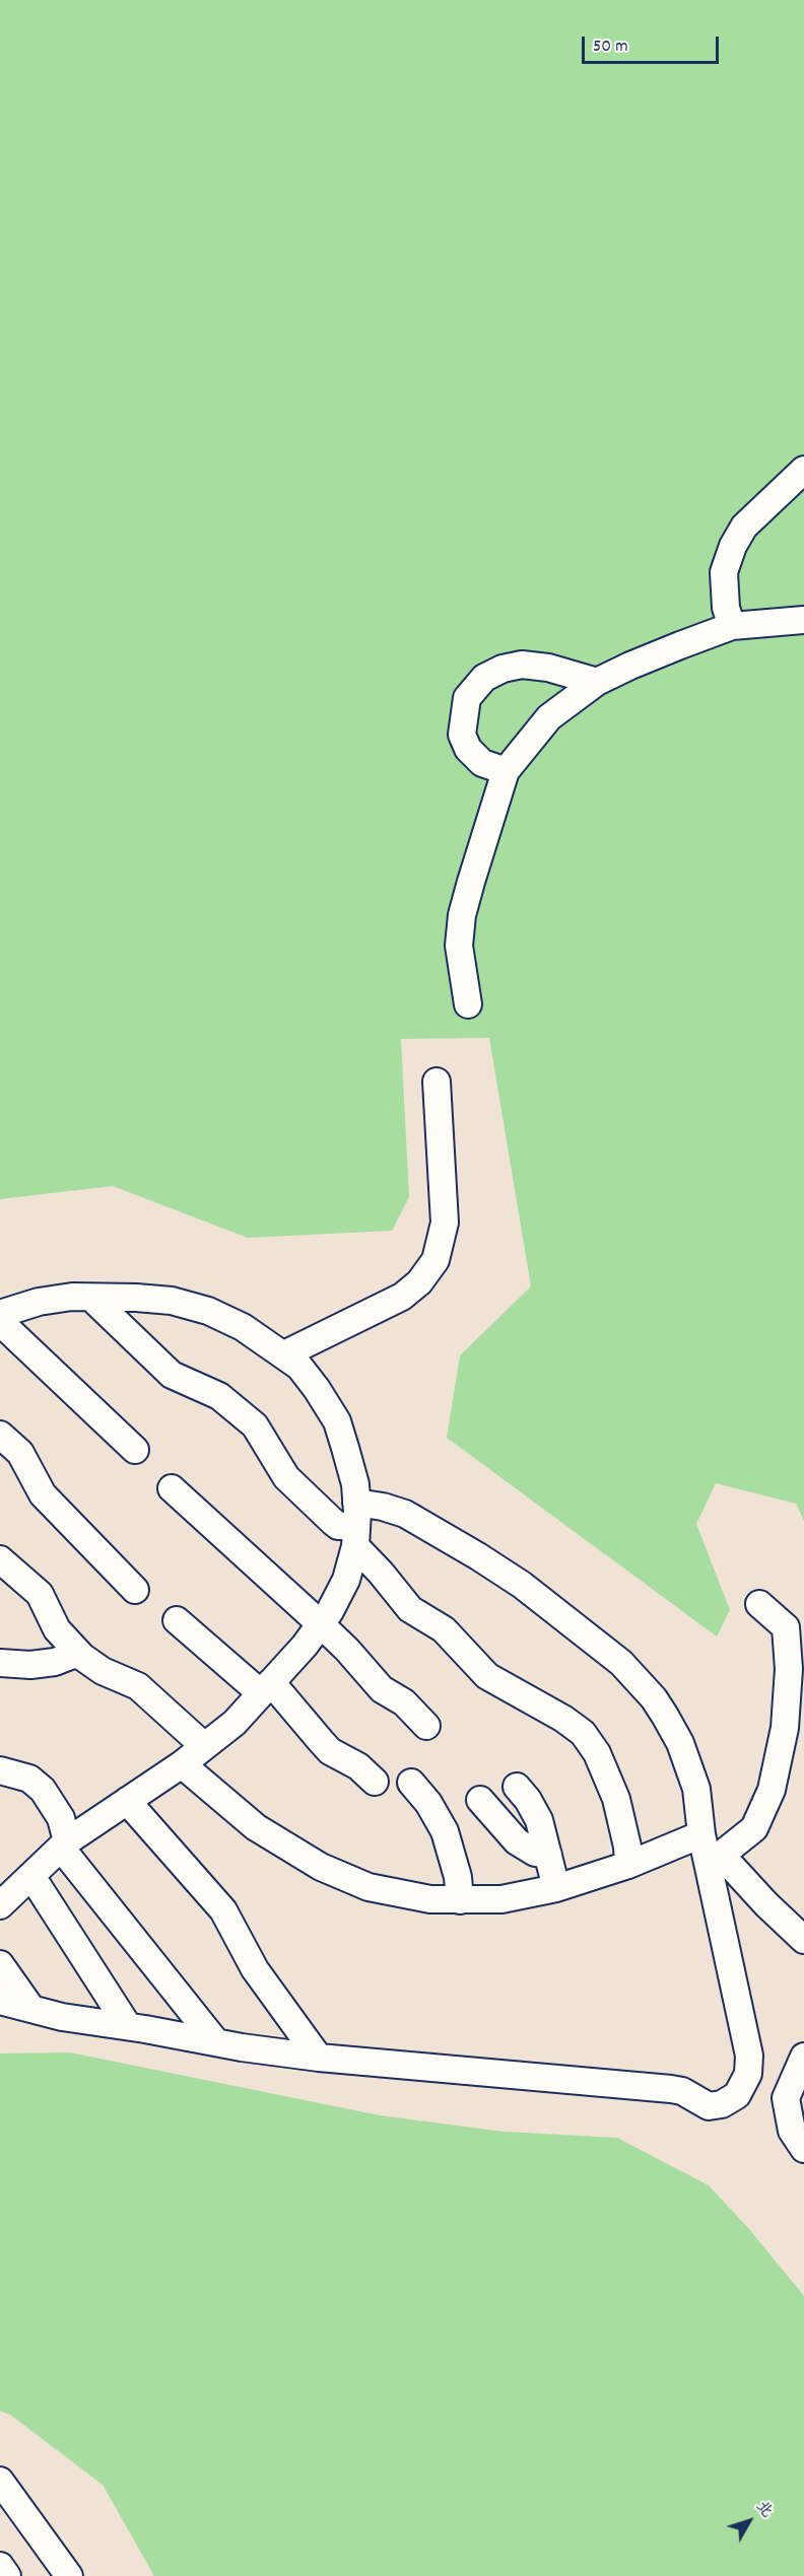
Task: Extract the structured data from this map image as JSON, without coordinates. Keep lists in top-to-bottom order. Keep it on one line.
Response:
{"scale_bar":"50 m","north":"top right"}
